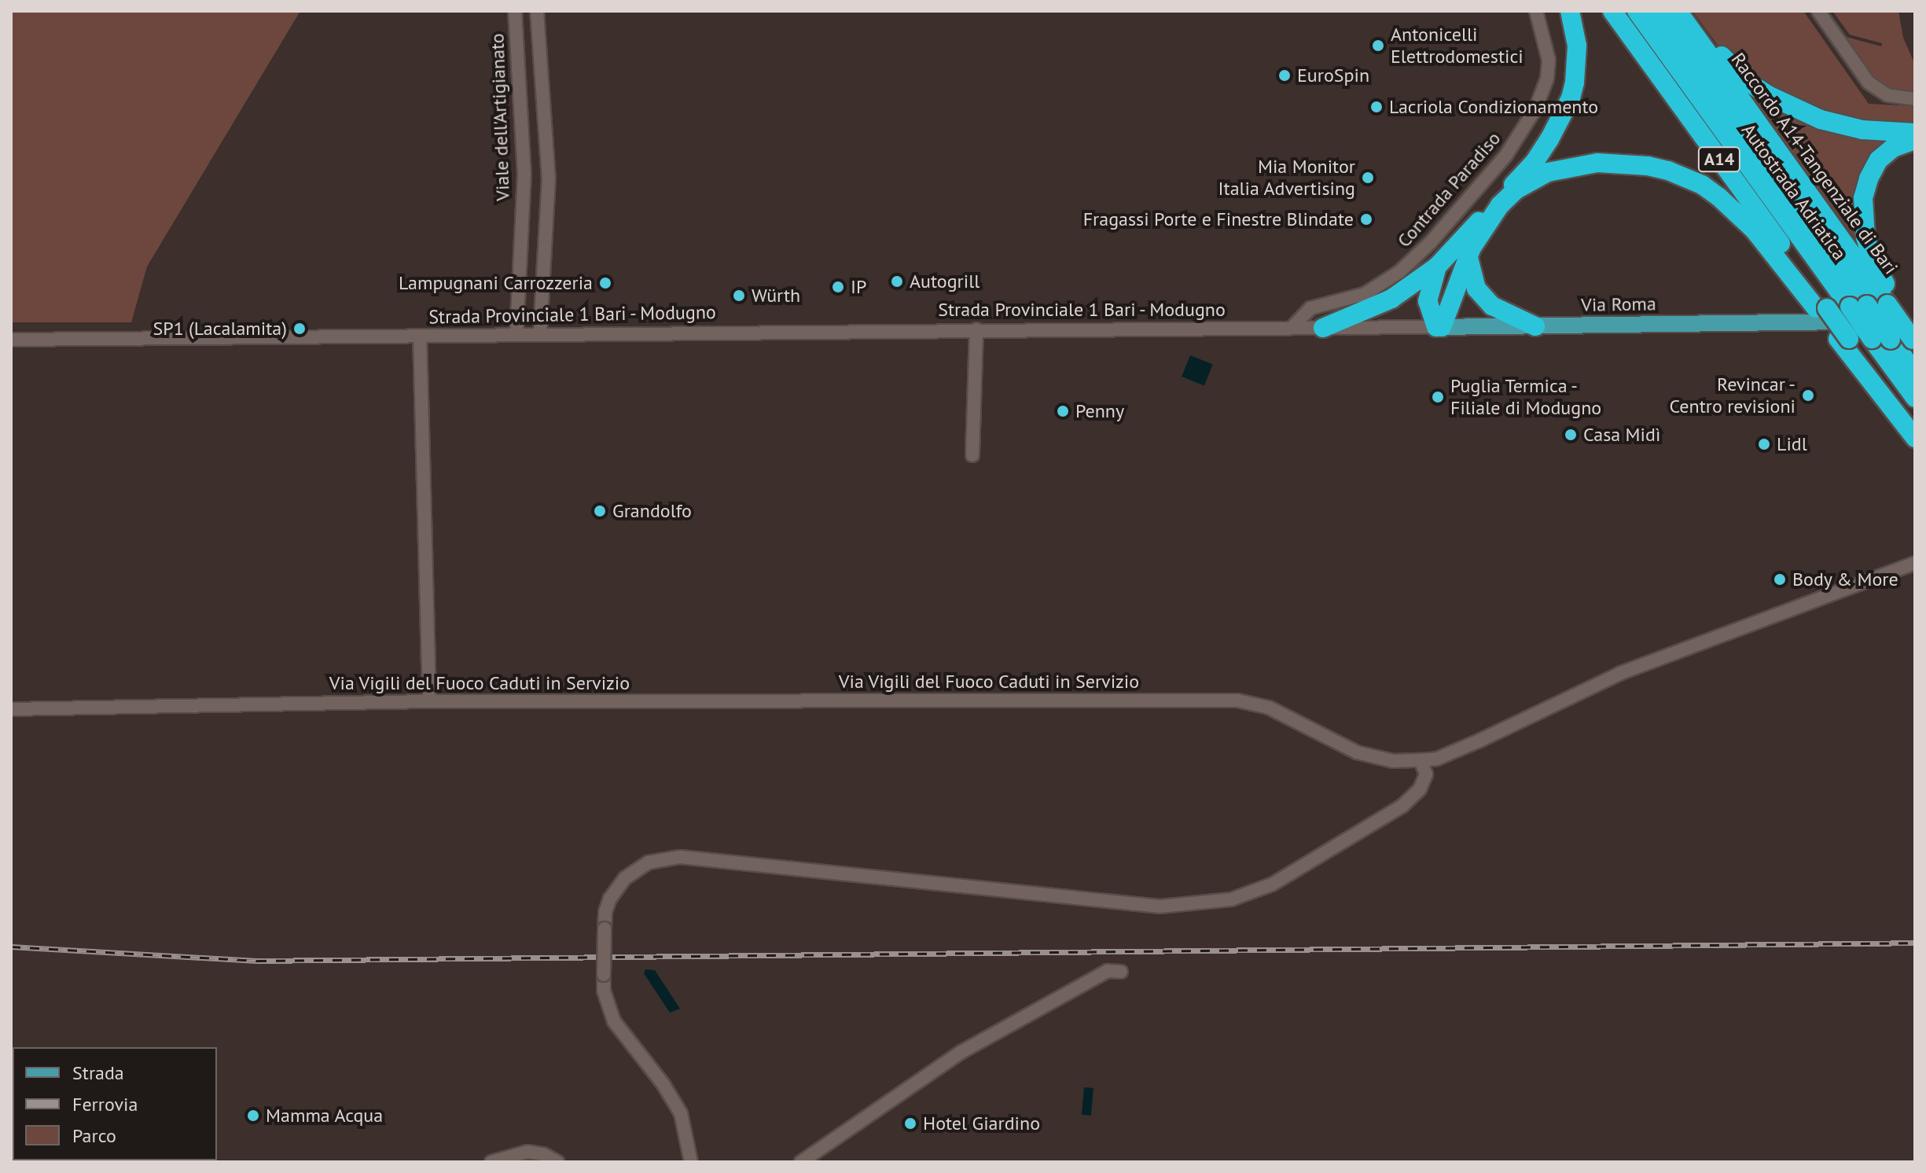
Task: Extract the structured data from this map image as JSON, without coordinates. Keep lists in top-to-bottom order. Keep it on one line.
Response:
{"streets":{"highway":["A14","Raccordo A14-Tangenziale di Bari","Autostrada Adriatica"],"main road":["Via Roma"],"street":["Viale dell'Artigianato","Contrada Paradiso","Strada Provinciale 1 Bari - Modugno","Via Vigili del Fuoco Caduti in Servizio"]},"crossings":[["Viale dell'Artigianato","Strada Provinciale 1 Bari - Modugno"],["Raccordo A14-Tangenziale di Bari","Via Roma"],["Contrada Paradiso","Strada Provinciale 1 Bari - Modugno"],["Via Roma","Strada Provinciale 1 Bari - Modugno"]],"places":["Antonicelli Elettrodomestici","EuroSpin","Lacriola Condizionamento","Mia Monitor Italia Advertising","Fragassi Porte e Finestre Blindate","Autogrill","Lampugnani Carrozzeria","IP","Würth","SP1 (Lacalamita)","Revincar - Centro revisioni","Puglia Termica - Filiale di Modugno","Penny","Casa Midì","Lidl","Grandolfo","Body & More","Mamma Acqua","Hotel Giardino"],"legend":["Strada","Ferrovia","Parco"]}
